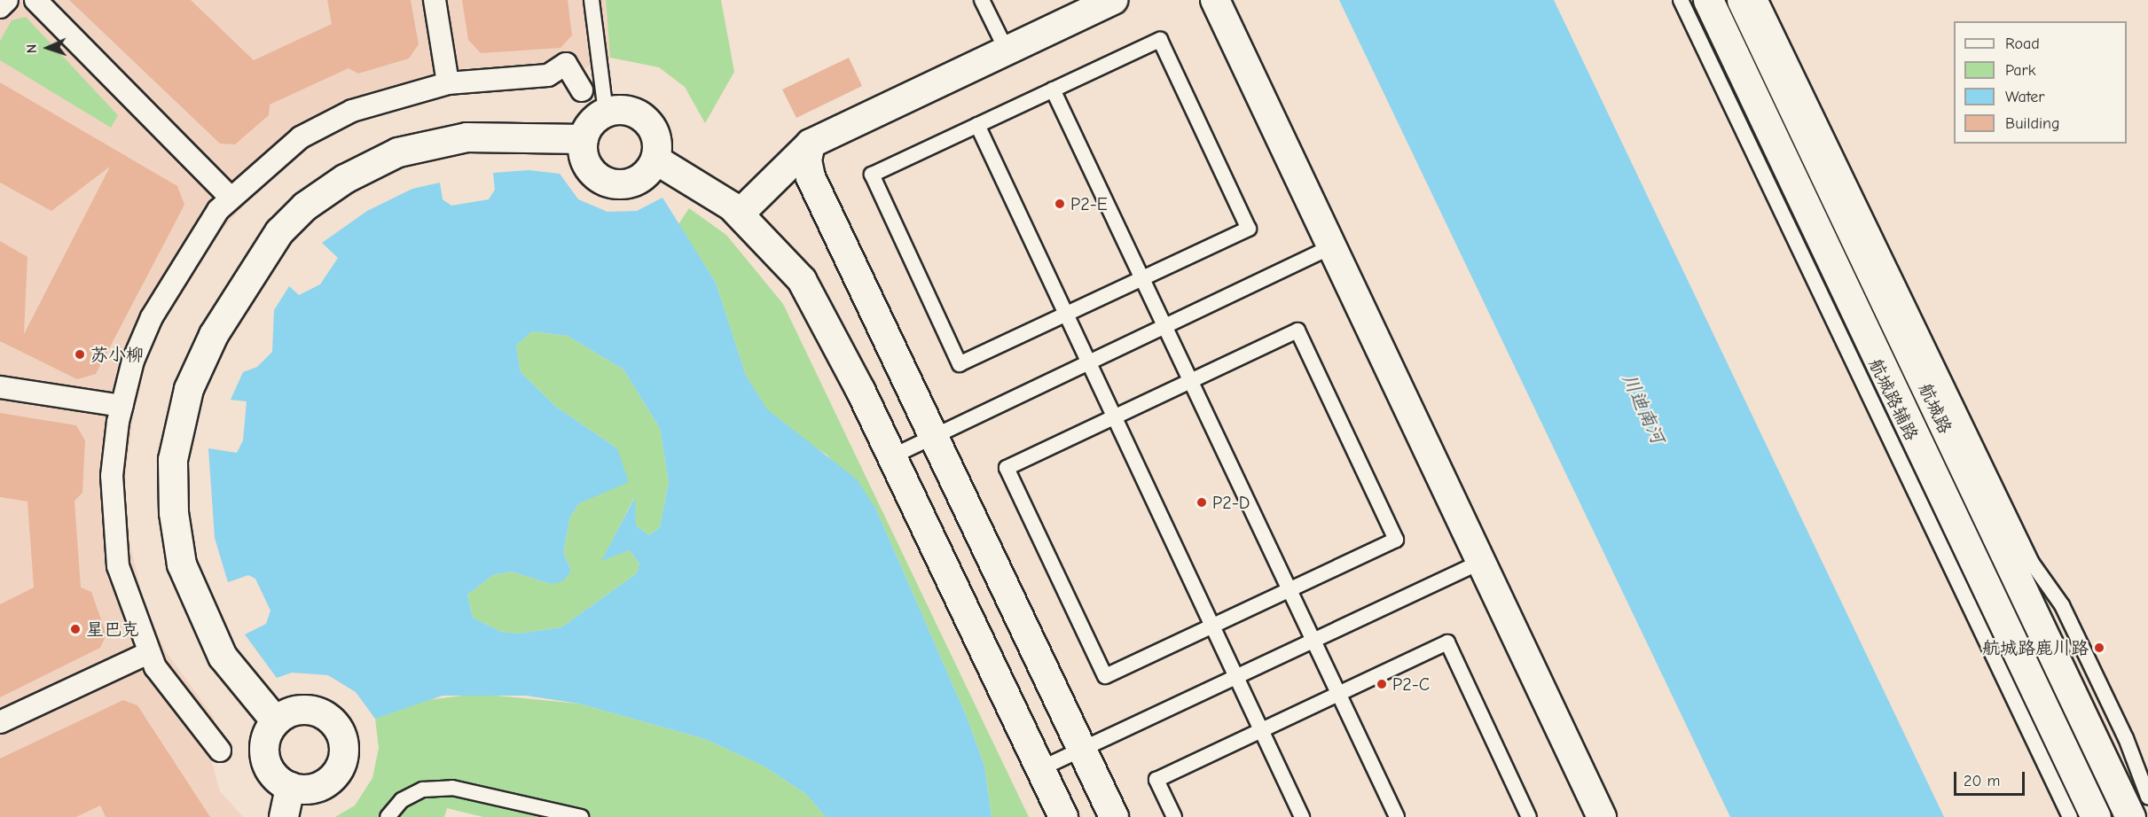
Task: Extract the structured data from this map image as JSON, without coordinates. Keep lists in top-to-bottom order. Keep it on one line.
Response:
{"streets":{"main road":["航城路"],"lane":["航城路辅路"]},"water":["川迪南河"],"places":["P2-E","苏小柳","P2-D","星巴克","航城路鹿川路","P2-C"],"legend":["Road","Park","Water","Building"],"scale_bar":"20 m","north":"left"}
